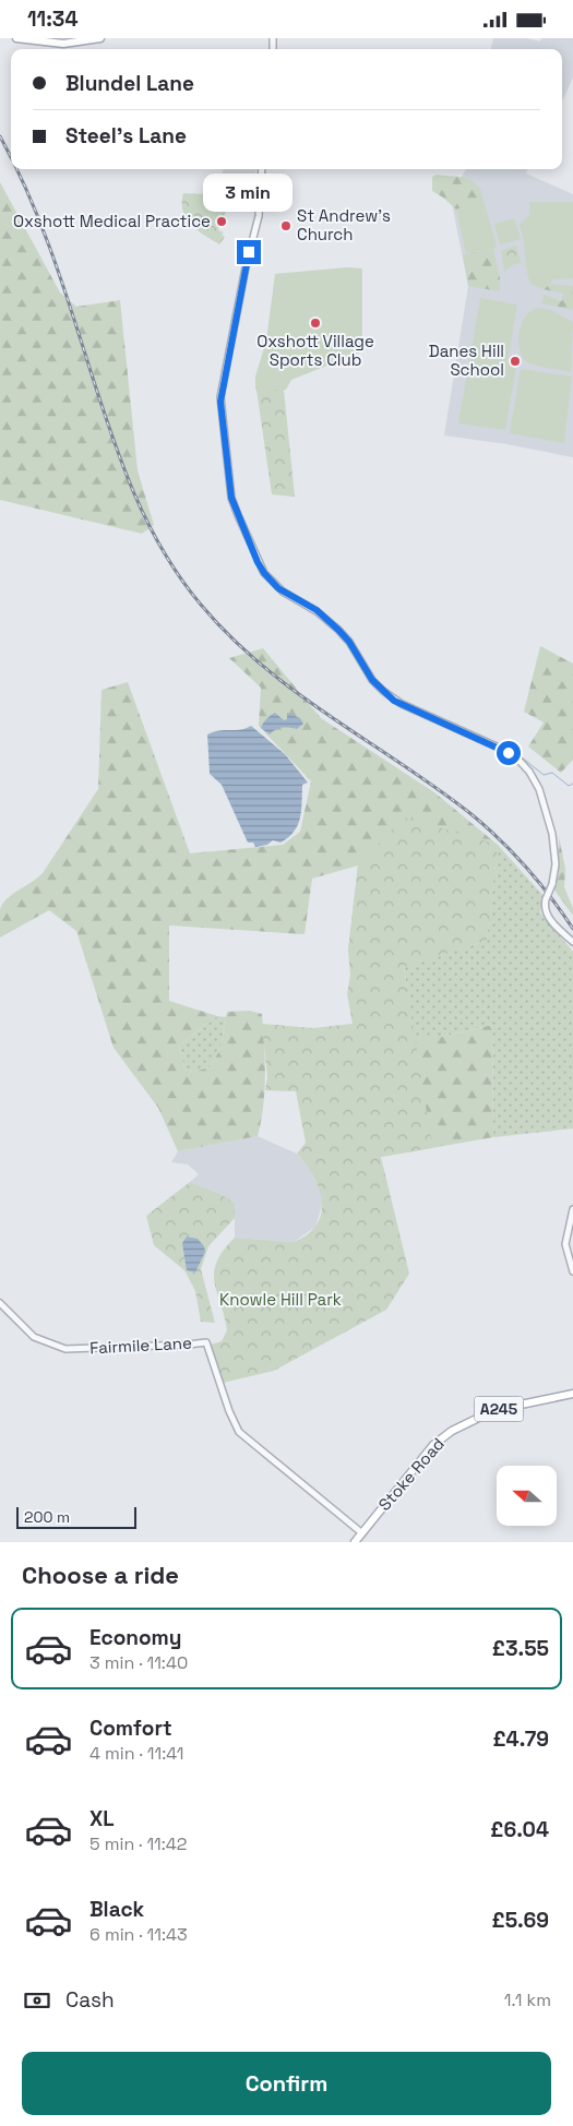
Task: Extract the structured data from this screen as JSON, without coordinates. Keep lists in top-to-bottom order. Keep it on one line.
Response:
{"streets":{"main road":["A245","Stoke Road"],"street":["Fairmile Lane"]},"crossings":[["Fairmile Lane","Stoke Road"]],"parks":["Knowle Hill Park"],"places":["Oxshott Medical Practice","St Andrew's Church","Oxshott Village Sports Club","Danes Hill School"],"scale_bar":"200 m","north":"left","page":{"status":"11:34","banner":["Blundel Lane","Steel's Lane"],"bubble":"3 min","scale":"200 m","heading":"Choose a ride","list":[{"name":"Economy","note":"3 min · 11:40","value":"£3.55"},{"name":"Comfort","note":"4 min · 11:41","value":"£4.79"},{"name":"XL","note":"5 min · 11:42","value":"£6.04"},{"name":"Black","note":"6 min · 11:43","value":"£5.69"}],"pay":["Cash","1.1 km"],"buttons":"Confirm"}}
